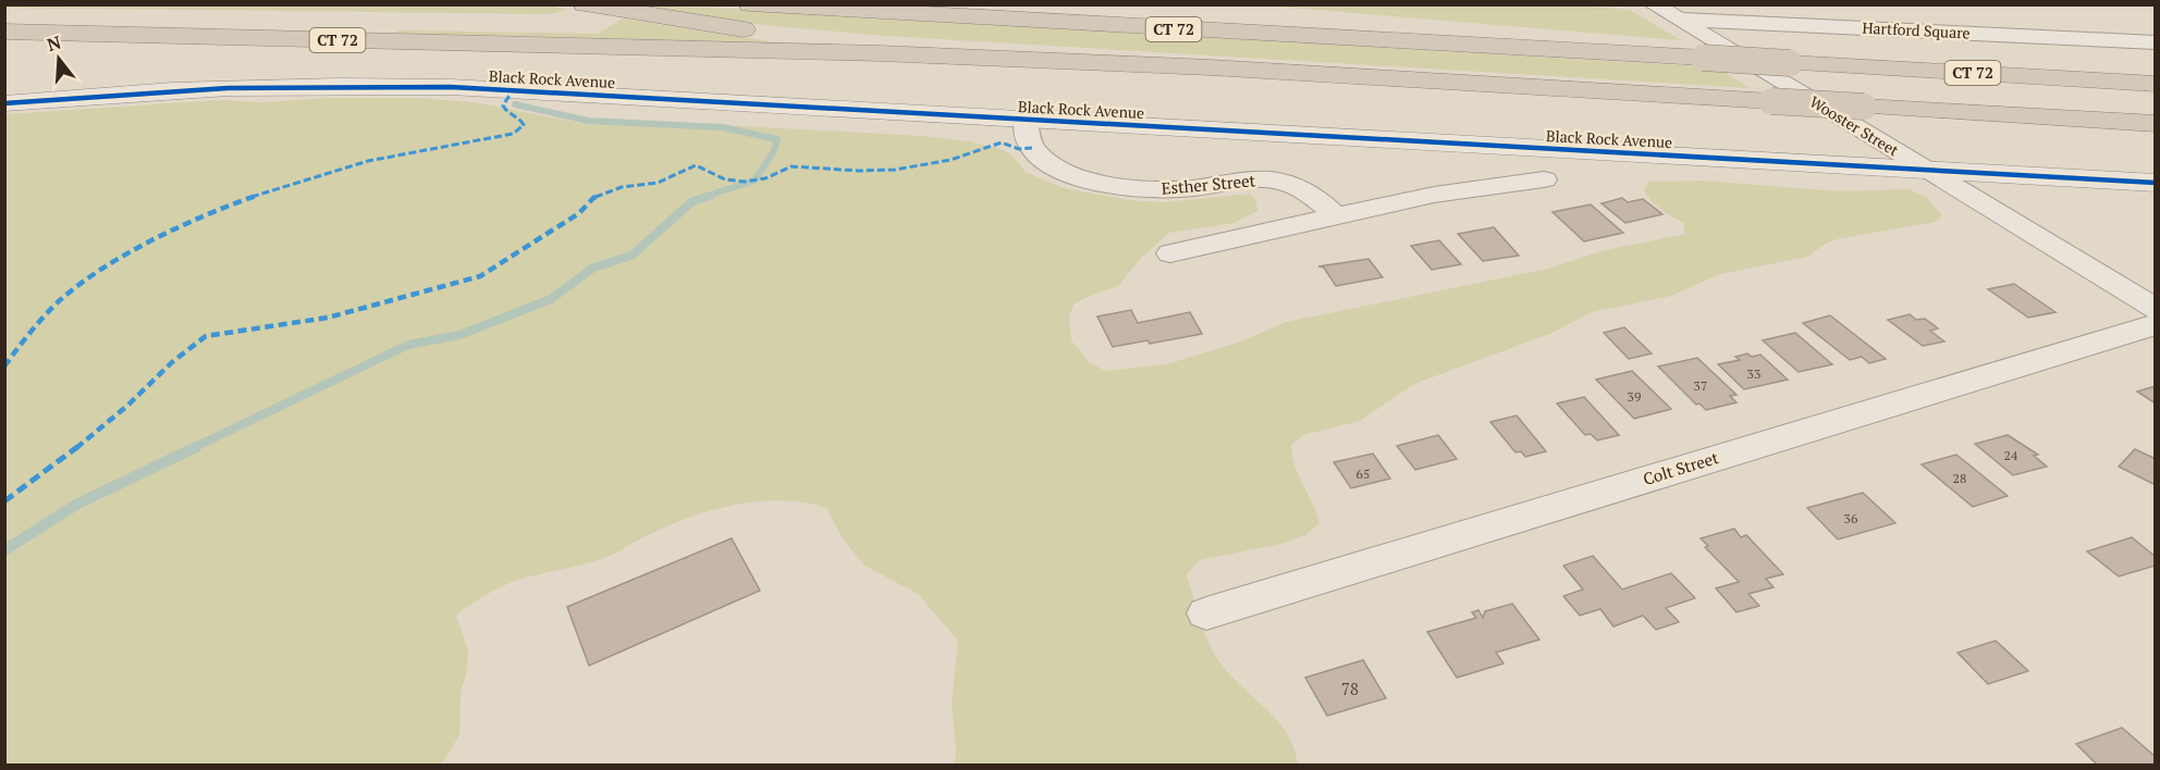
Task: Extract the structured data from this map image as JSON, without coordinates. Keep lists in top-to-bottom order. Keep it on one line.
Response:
{"streets":{"highway":["CT 72"],"street":["Hartford Square","Black Rock Avenue","Wooster Street","Esther Street","Colt Street"]},"crossings":[["Hartford Square","Wooster Street"],["Black Rock Avenue","Wooster Street"],["Black Rock Avenue","Esther Street"]],"house_numbers":["33","37","39","24","65","28","36","78"],"north":"top"}
